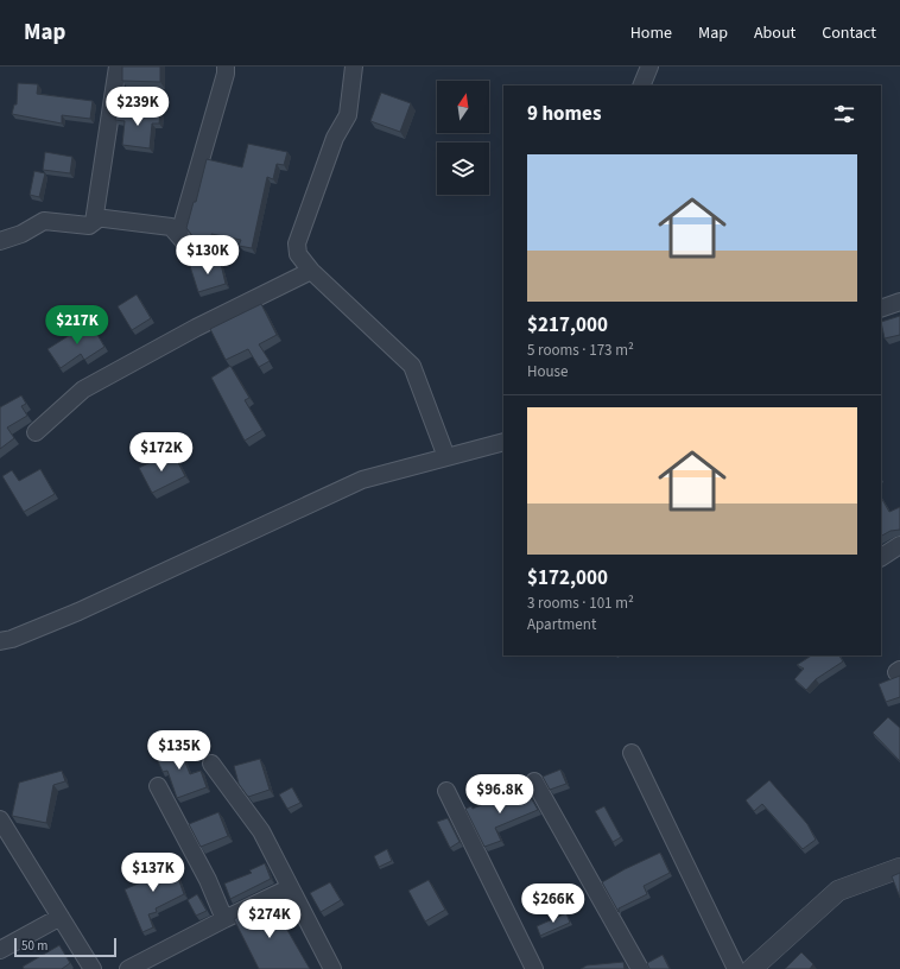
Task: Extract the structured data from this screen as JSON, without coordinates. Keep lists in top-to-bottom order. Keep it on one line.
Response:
{"scale_bar":"50 m","north":"top","page":{"header":"Map","nav":["Home","Map","About","Contact"],"heading":"9 homes","price":["$239K","$130K","$217K","$172K","$135K","$96.8K","$137K","$266K","$274K"],"list":[{"name":"$217,000","note":"5 rooms · 173 m² · House"},{"name":"$172,000","note":"3 rooms · 101 m² · Apartment"}],"scale":"50 m"}}
